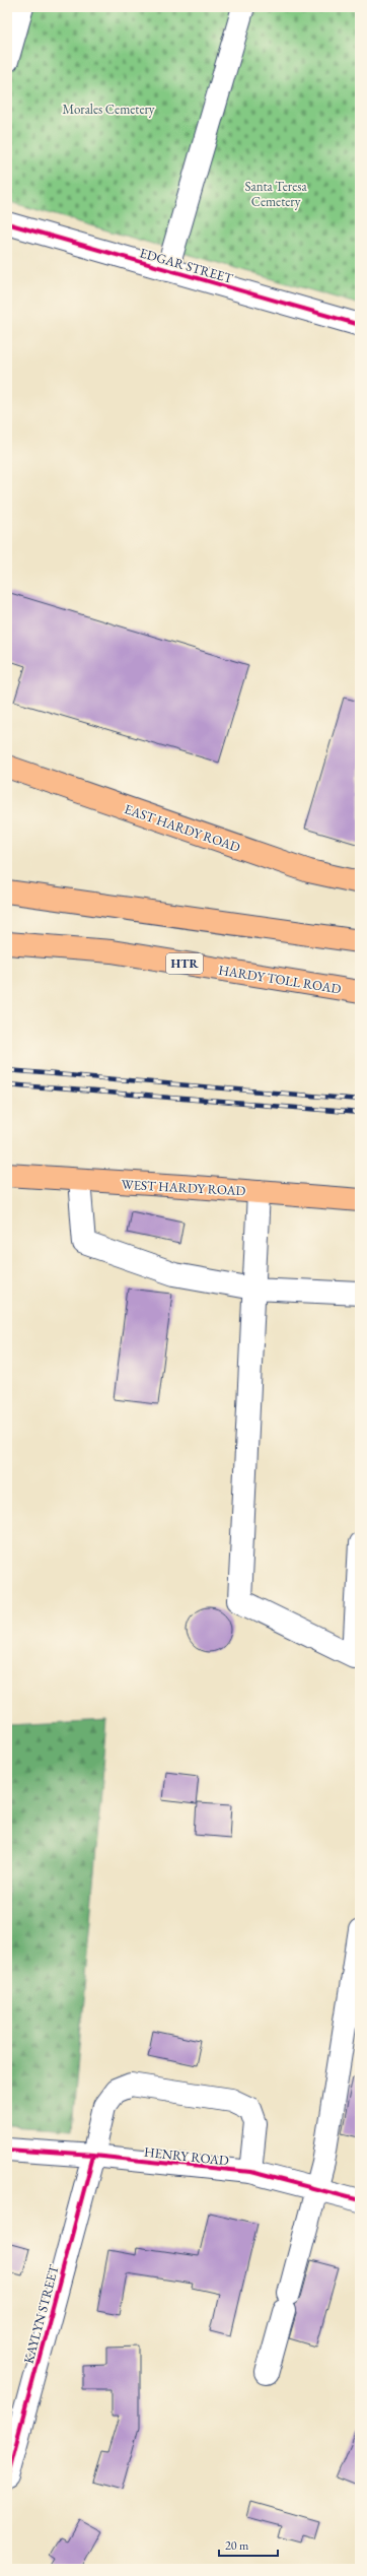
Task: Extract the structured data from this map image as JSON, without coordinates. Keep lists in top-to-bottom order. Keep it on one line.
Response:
{"streets":{"main road":["EAST HARDY ROAD","HTR","HARDY TOLL ROAD","WEST HARDY ROAD"],"street":["EDGAR STREET","HENRY ROAD","KAYLYN STREET"]},"crossings":[["HENRY ROAD","KAYLYN STREET"]],"parks":["Morales Cemetery","Santa Teresa Cemetery"],"scale_bar":"20 m"}
